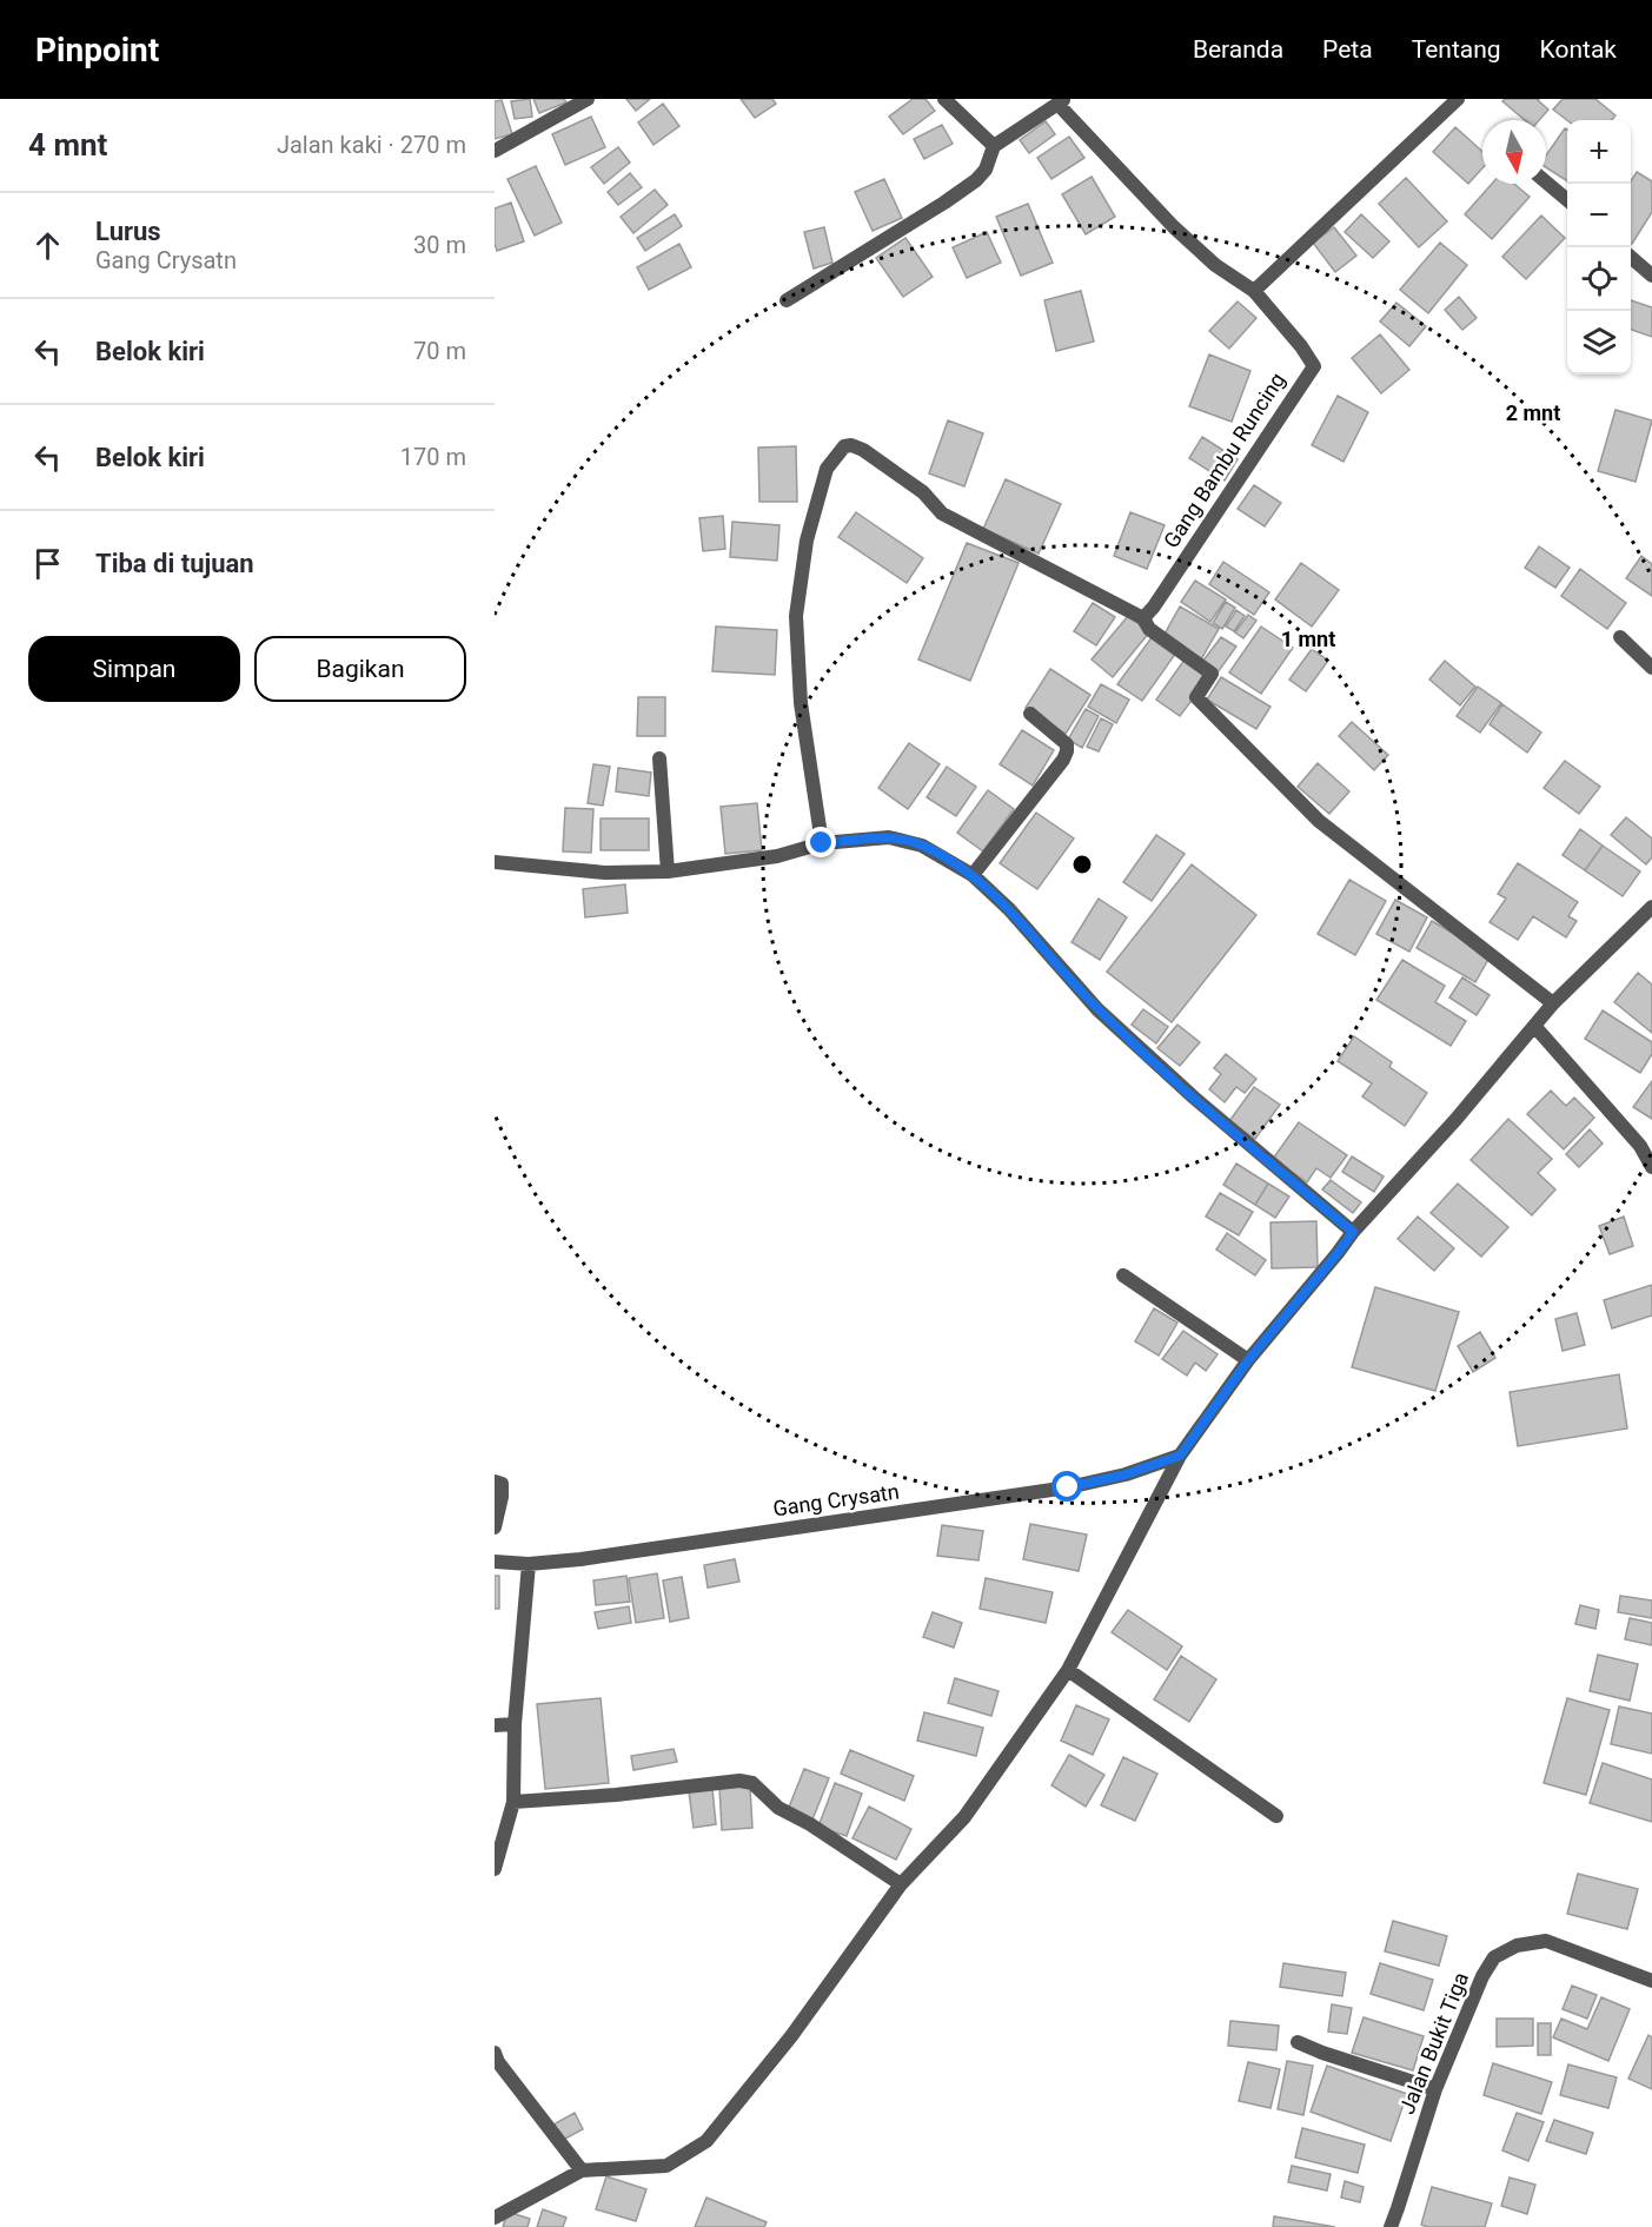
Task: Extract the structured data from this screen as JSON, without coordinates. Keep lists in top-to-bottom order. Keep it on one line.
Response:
{"streets":{"street":["Gang Bambu Runcing","Gang Crysatn","Jalan Bukit Tiga"]},"north":"bottom","page":{"header":"Pinpoint","nav":["Beranda","Peta","Tentang","Kontak"],"heading":["4 mnt","Jalan kaki · 270 m"],"map_buttons":["+","−"],"list":[["Lurus","Gang Crysatn","30 m"],["Belok kiri","70 m"],["Belok kiri","170 m"],"Tiba di tujuan"],"buttons":["Simpan","Bagikan"]},"rings":["2 mnt","1 mnt"]}
